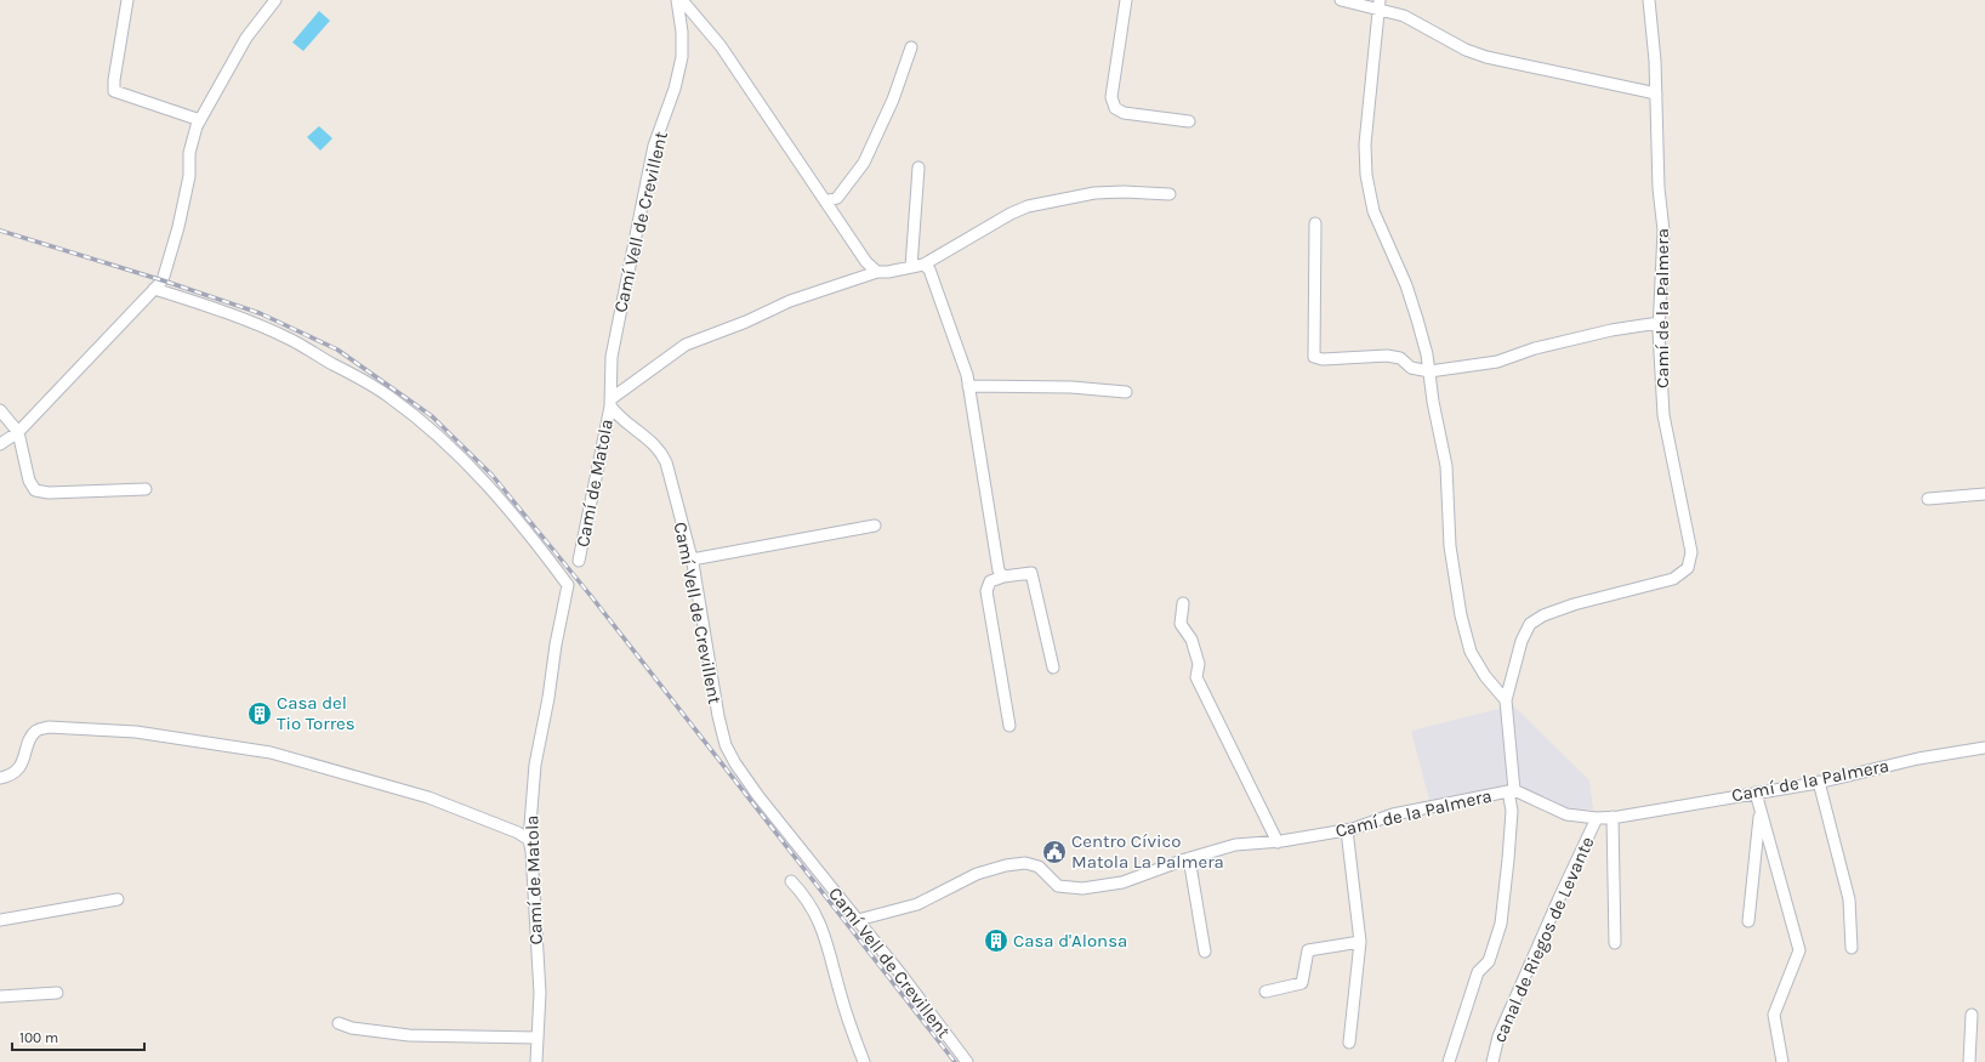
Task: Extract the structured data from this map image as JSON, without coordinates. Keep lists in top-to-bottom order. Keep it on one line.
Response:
{"streets":{"street":["Camí Vell de Crevillent","Camí de la Palmera","Camí de Matola","canal de Riegos de Levante"]},"crossings":[["Camí Vell de Crevillent","Camí de la Palmera"],["Camí Vell de Crevillent","Camí de Matola"],["Camí de la Palmera","canal de Riegos de Levante"]],"places":{"building":["Casa del Tio Torres","Casa d'Alonsa"],"public building":["Centro Cívico Matola La Palmera"]},"scale_bar":"100 m"}
